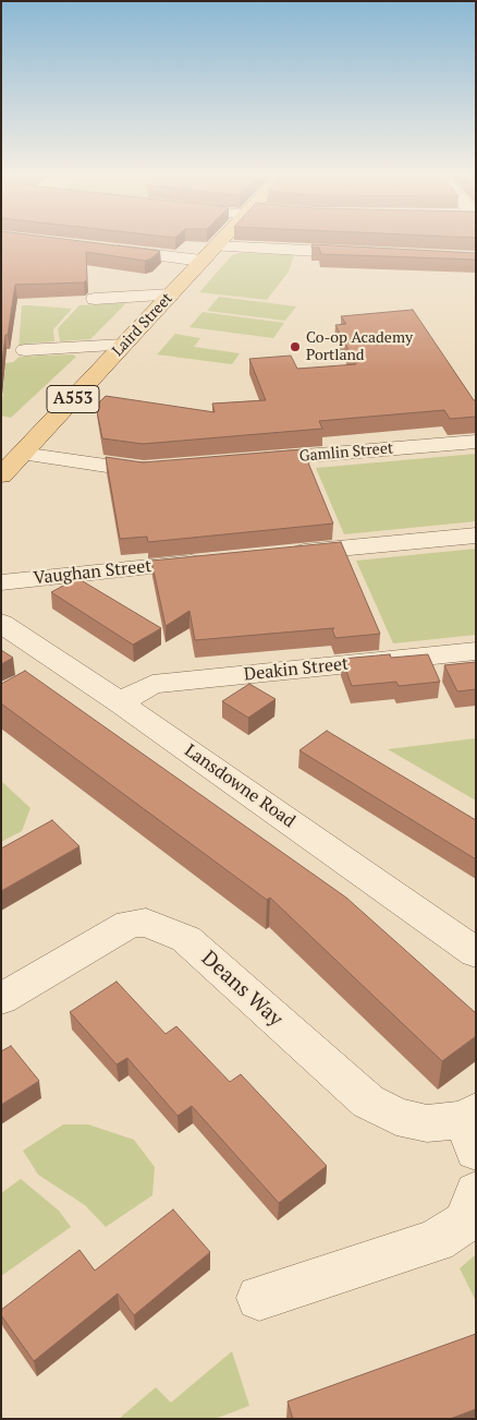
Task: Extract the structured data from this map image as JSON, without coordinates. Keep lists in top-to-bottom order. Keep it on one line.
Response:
{"streets":{"main road":["Laird Street","A553"],"street":["Gamlin Street","Vaughan Street","Deakin Street","Lansdowne Road","Deans Way"]},"crossings":[["Deakin Street","Lansdowne Road"]],"places":["Co-op Academy Portland"]}
